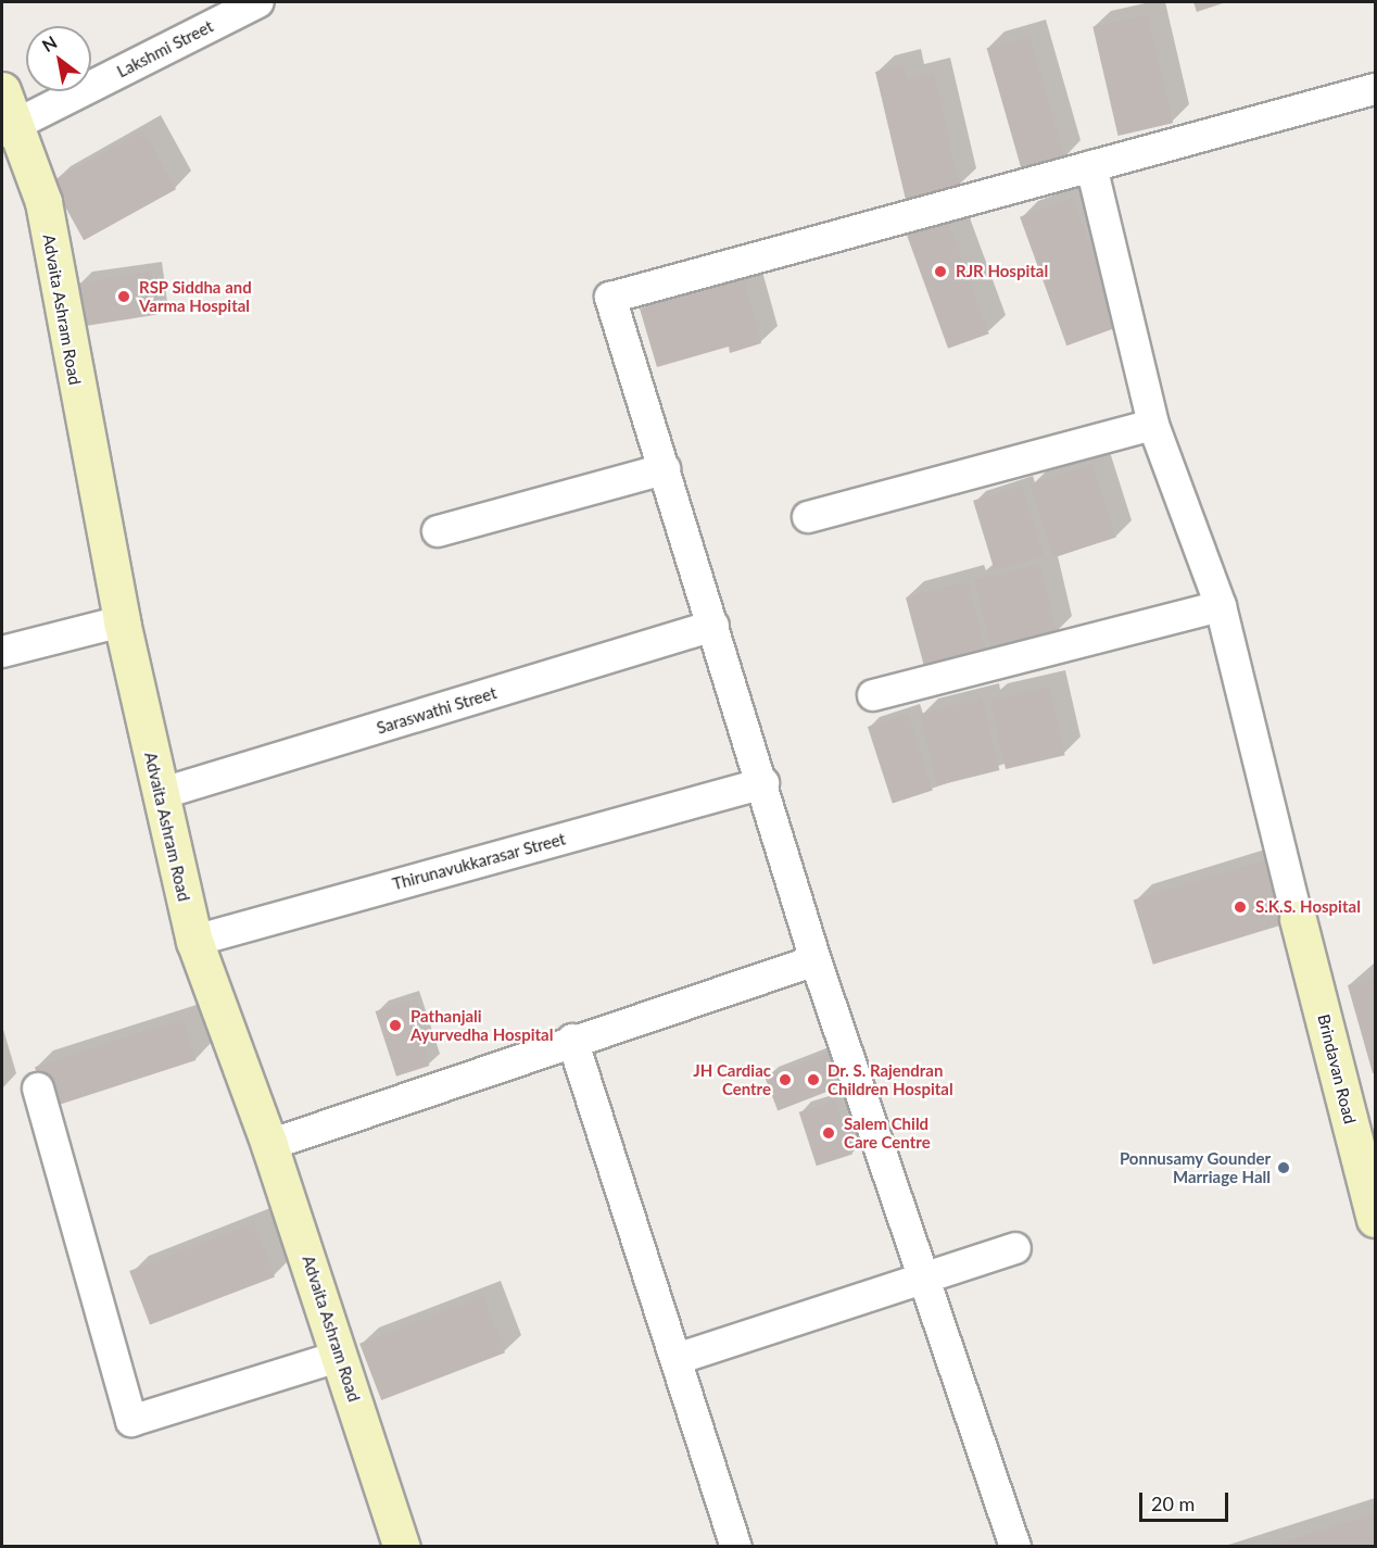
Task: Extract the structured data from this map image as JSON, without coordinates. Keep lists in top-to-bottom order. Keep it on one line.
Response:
{"streets":{"street":["Lakshmi Street","Advaita Ashram Road","Saraswathi Street","Thirunavukkarasar Street","Brindavan Road"]},"crossings":[["Lakshmi Street","Advaita Ashram Road"],["Advaita Ashram Road","Saraswathi Street"],["Advaita Ashram Road","Thirunavukkarasar Street"]],"places":["RJR Hospital","RSP Siddha and Varma Hospital","S.K.S. Hospital","Pathanjali Ayurvedha Hospital","JH Cardiac Centre","Dr. S. Rajendran Children Hospital","Salem Child Care Centre","Ponnusamy Gounder Marriage Hall"],"scale_bar":"20 m","north":"top left"}
